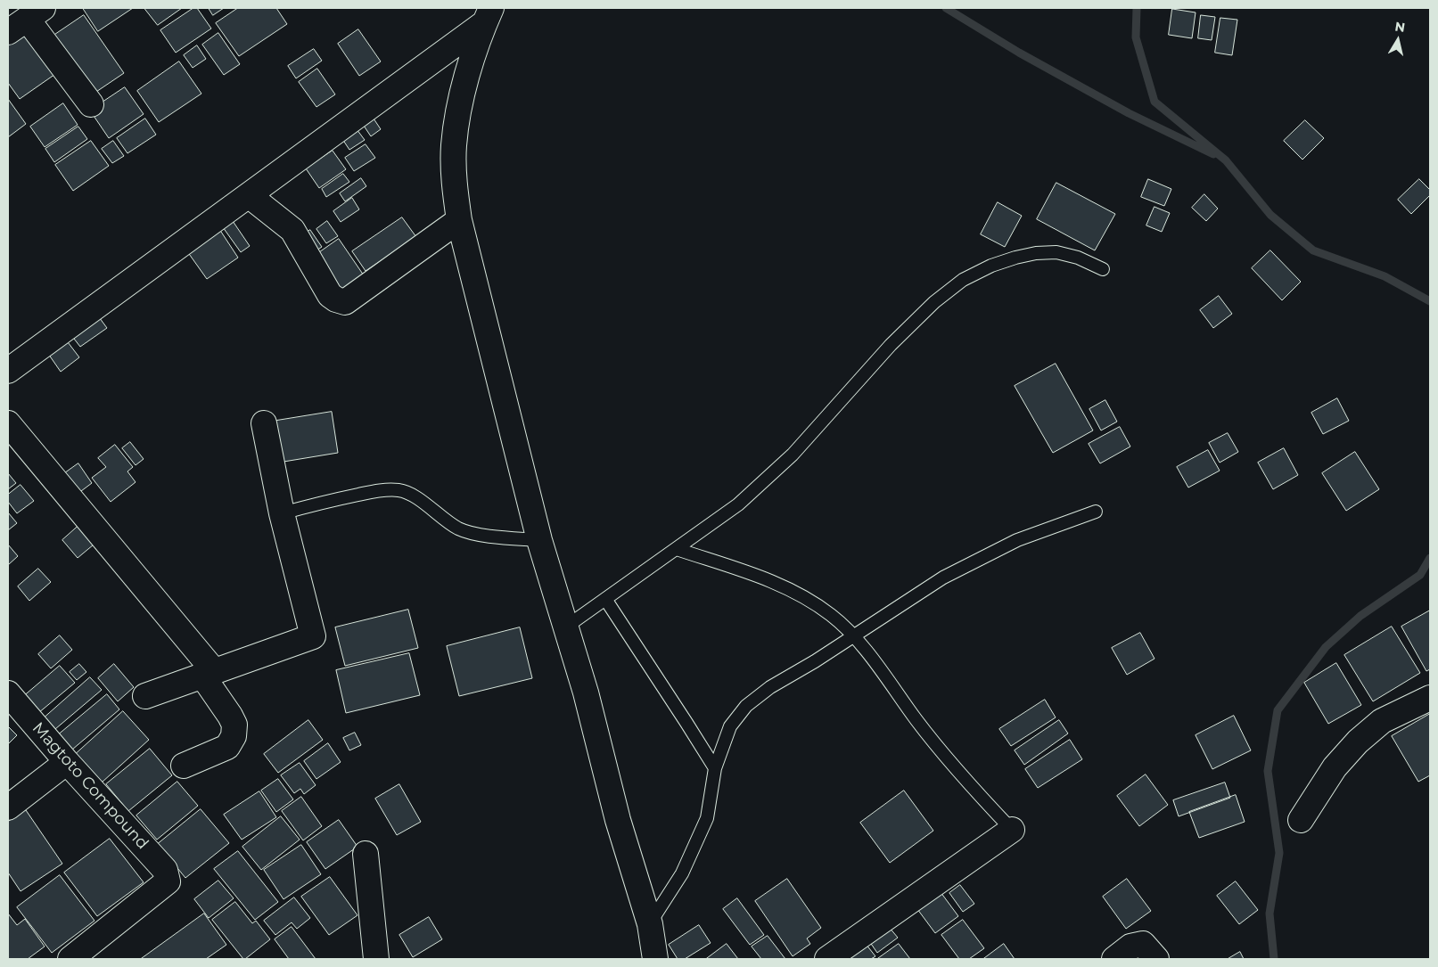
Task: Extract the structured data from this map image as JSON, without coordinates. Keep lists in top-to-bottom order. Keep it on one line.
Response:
{"streets":{"street":["Magtoto Compound"]},"north":"top"}
